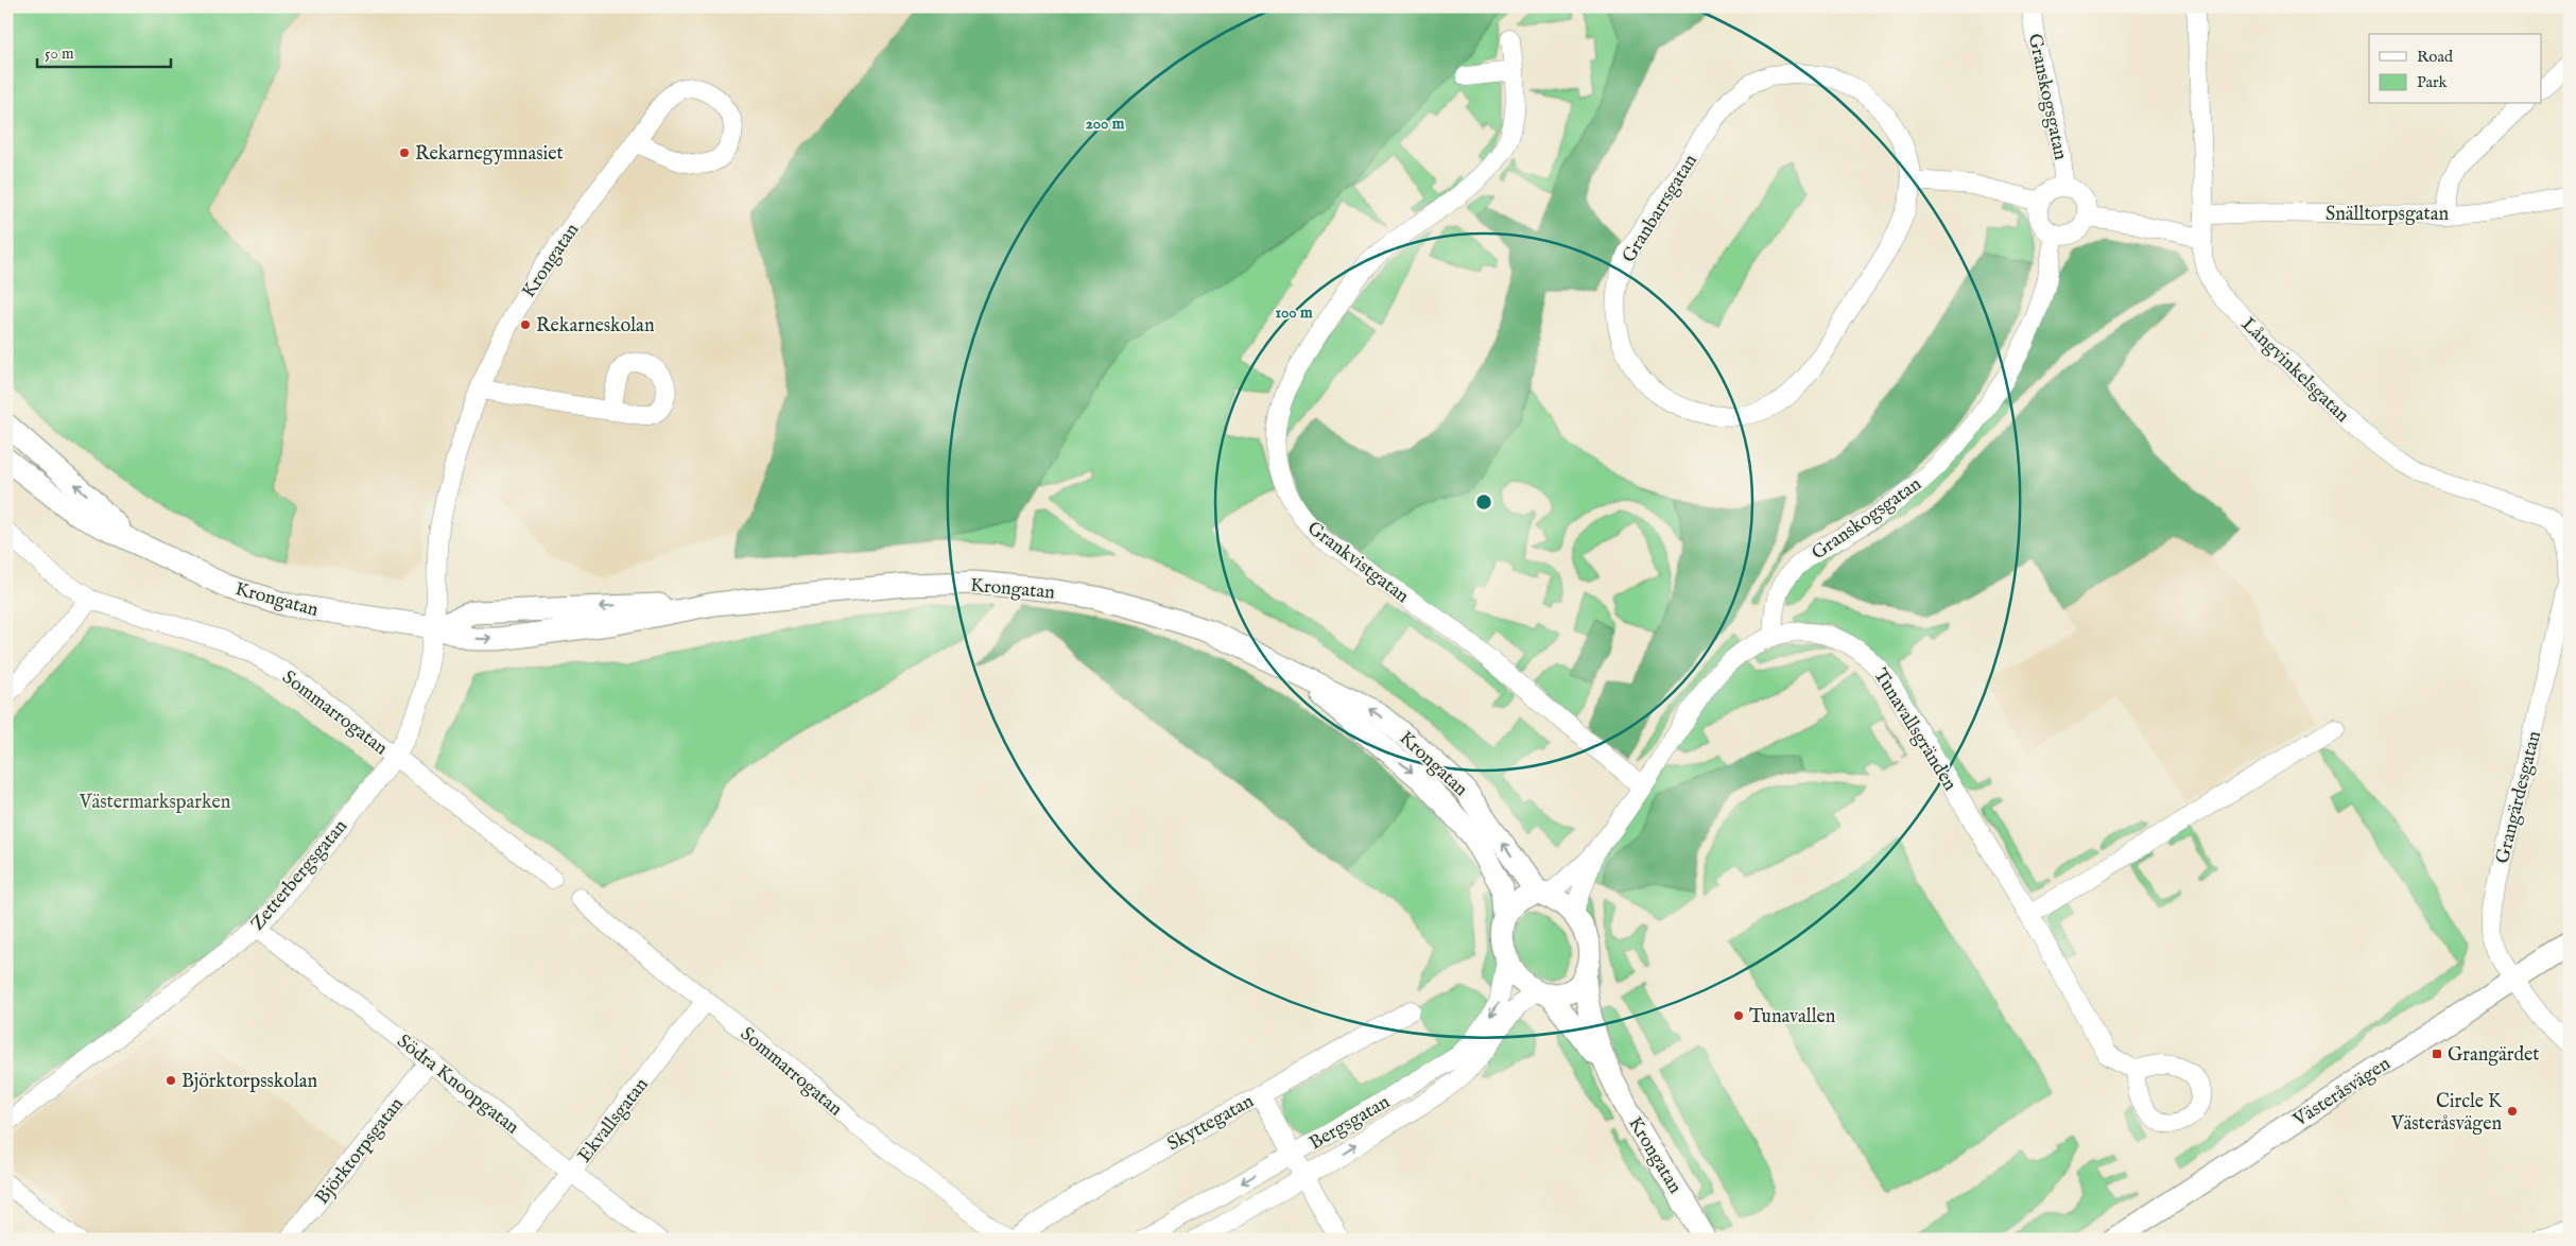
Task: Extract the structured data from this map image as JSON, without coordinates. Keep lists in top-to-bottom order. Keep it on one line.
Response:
{"streets":{"street":["Granskogsgatan","Granbarrsgatan","Snälltorpsgatan","Krongatan","Långvinkelsgatan","Grankvistgatan","Sommarrogatan","Tunavallsgränden","Grangärdesgatan","Zetterbergsgatan","Södra Knoopgatan","Västeråsvägen","Ekvallsgatan","Skyttegatan","Bergsgatan","Björktorpsgatan"]},"crossings":[["Granskogsgatan","Tunavallsgränden"],["Snälltorpsgatan","Långvinkelsgatan"],["Krongatan","Tunavallsgränden"],["Krongatan","Zetterbergsgatan"],["Krongatan","Bergsgatan"],["Långvinkelsgatan","Grangärdesgatan"],["Grankvistgatan","Tunavallsgränden"],["Sommarrogatan","Zetterbergsgatan"],["Sommarrogatan","Ekvallsgatan"],["Tunavallsgränden","Bergsgatan"],["Grangärdesgatan","Västeråsvägen"],["Zetterbergsgatan","Södra Knoopgatan"],["Södra Knoopgatan","Ekvallsgatan"],["Södra Knoopgatan","Björktorpsgatan"]],"parks":["Västermarksparken"],"places":{"other":["Rekarnegymnasiet","Rekarneskolan","Tunavallen","Björktorpsskolan","Circle K Västeråsvägen"],"transit":["Grangärdet"]},"legend":["Road","Park"],"scale_bar":"50 m","rings":["200 m","100 m"]}
